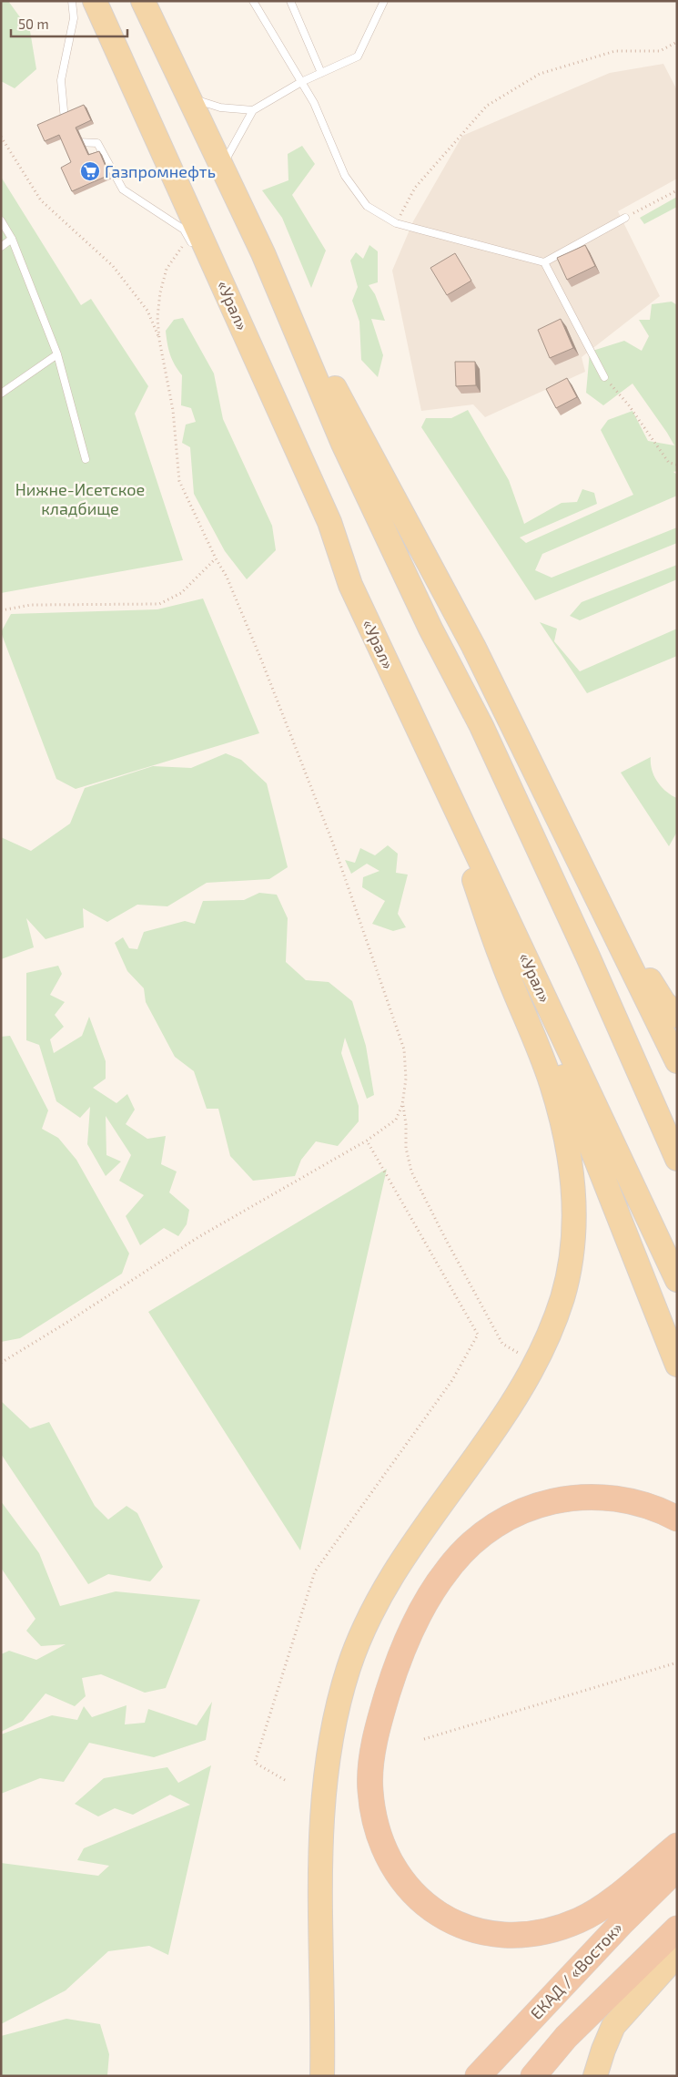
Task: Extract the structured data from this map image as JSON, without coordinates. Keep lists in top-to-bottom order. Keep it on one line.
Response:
{"streets":{"highway":["ЕКАД / «Восток»"],"main road":["«Урал»"]},"parks":["Нижне-Исетское кладбище"],"places":{"supermarket":["Газпромнефть"]},"scale_bar":"50 m"}
